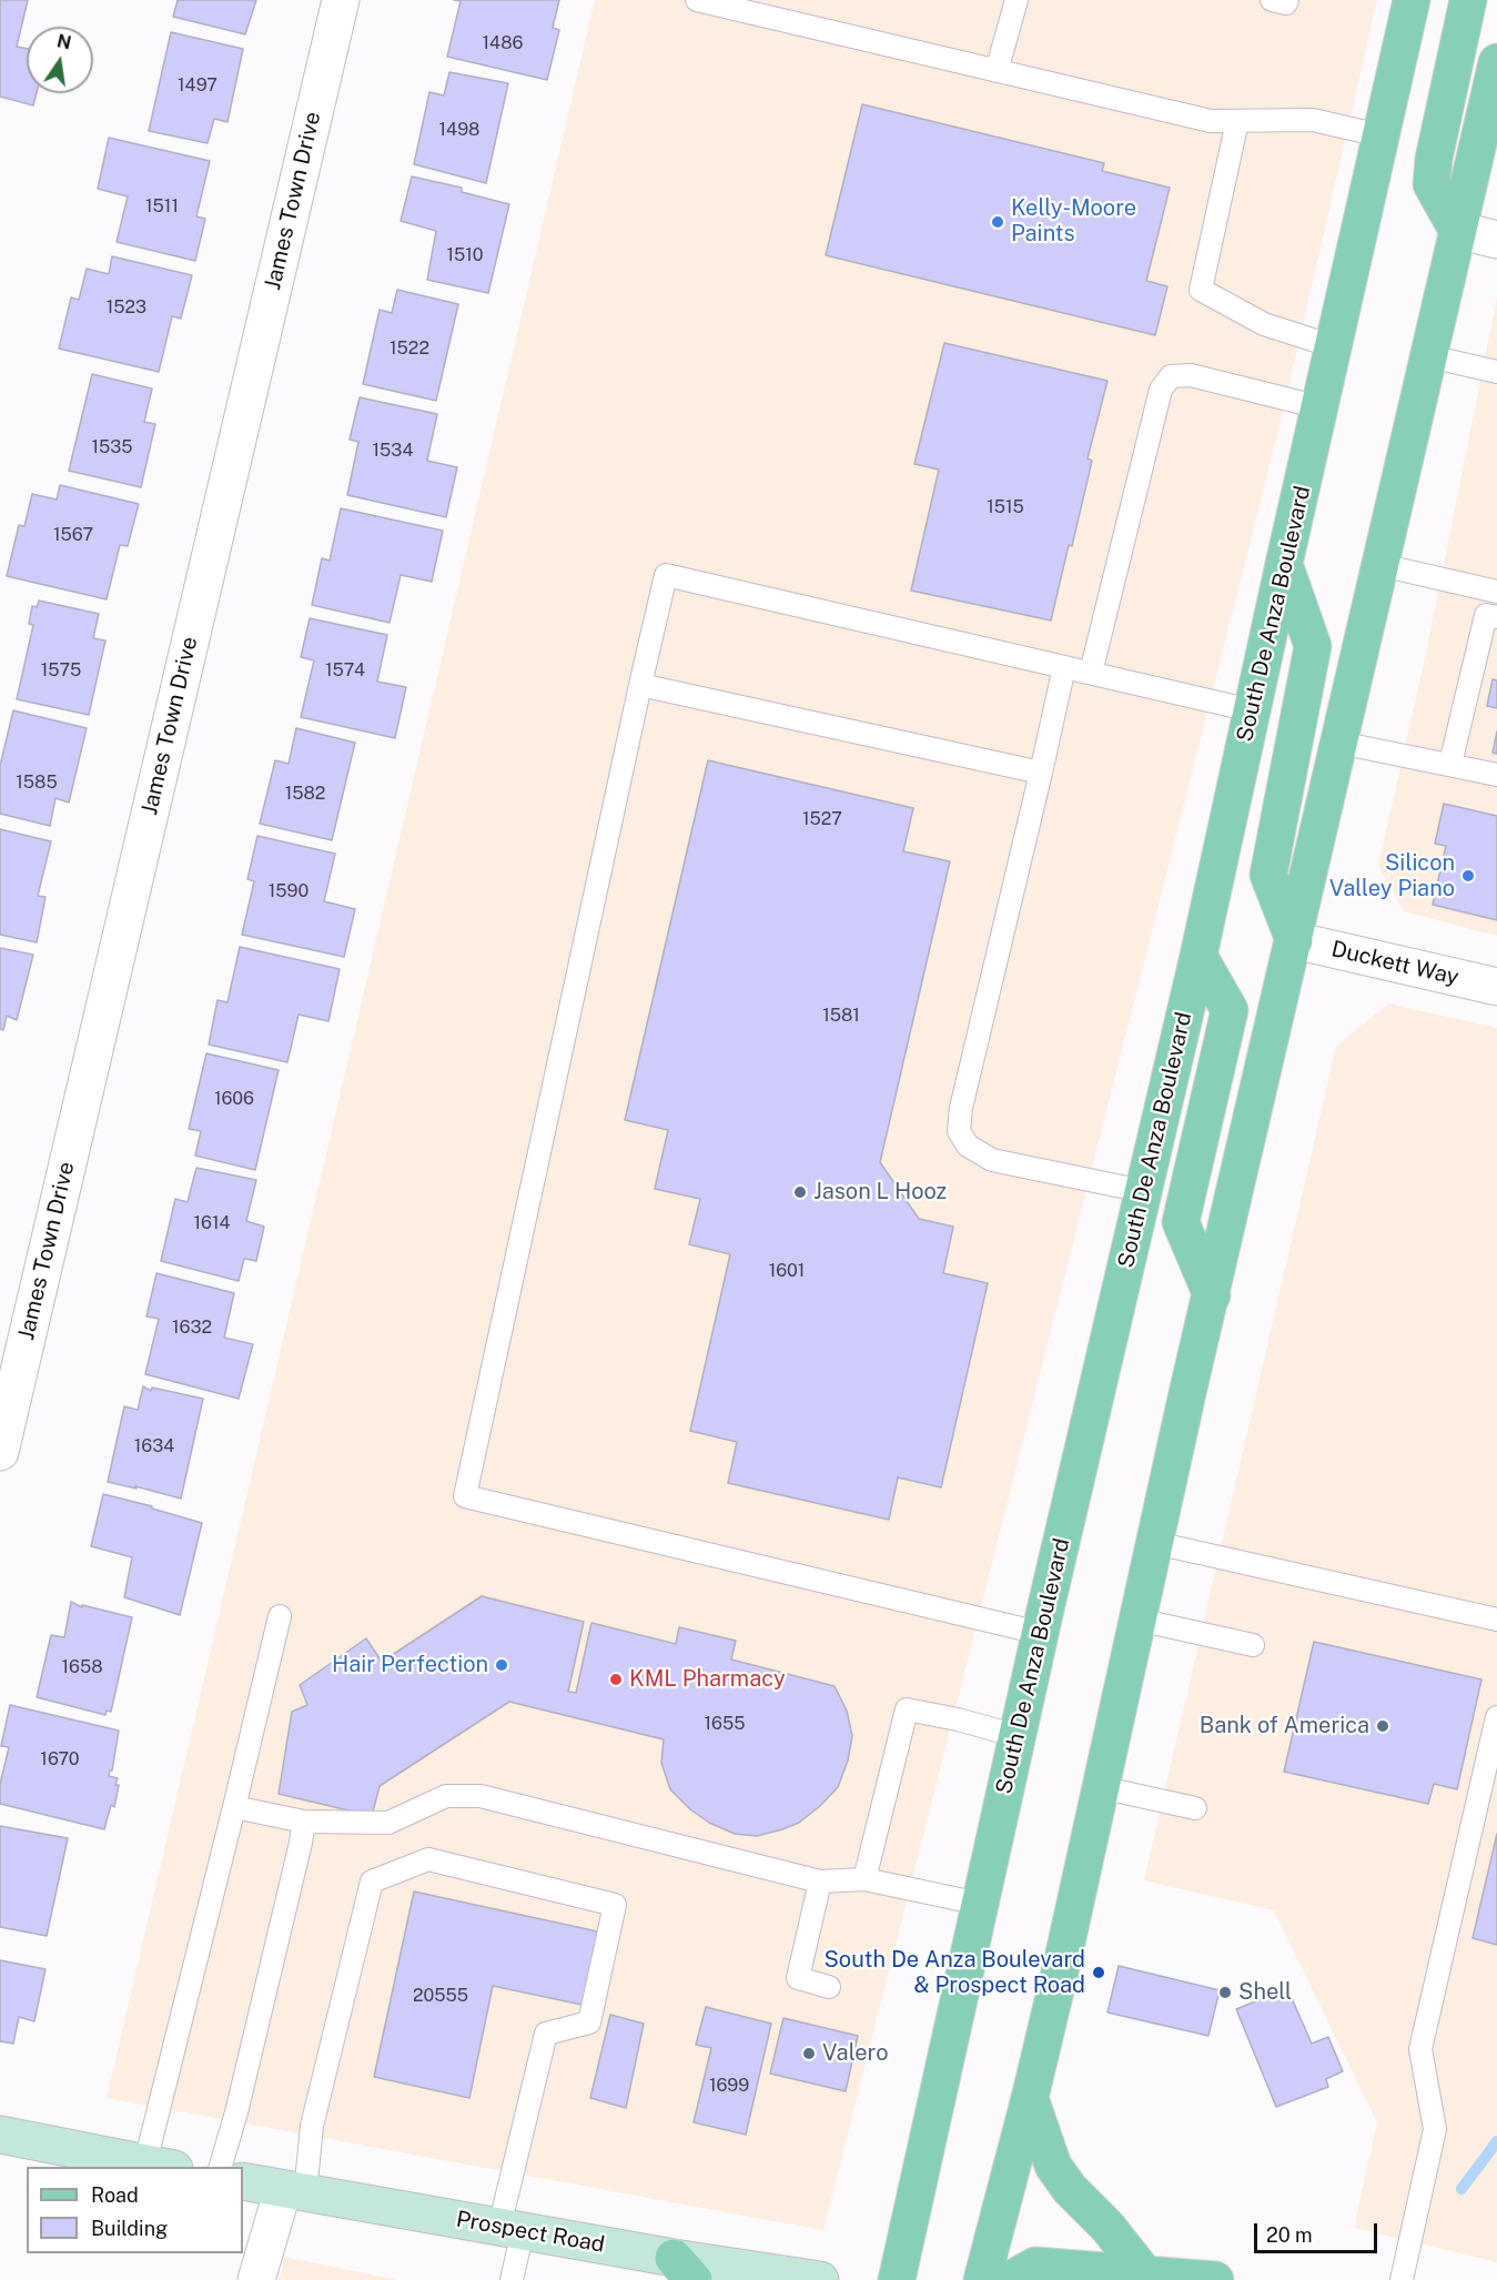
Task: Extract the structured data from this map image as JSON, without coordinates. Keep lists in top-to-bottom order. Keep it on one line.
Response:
{"streets":{"main road":["South De Anza Boulevard","Prospect Road"],"street":["James Town Drive","Duckett Way"]},"places":["Kelly-Moore Paints","Silicon Valley Piano","Jason L Hooz","Hair Perfection","KML Pharmacy","Bank of America","South De Anza Boulevard & Prospect Road","Shell","Valero"],"house_numbers":["1486","1497","1498","1511","1510","1523","1522","1535","1534","1515","1567","1575","1574","1585","1582","1527","1590","1581","1606","1614","1601","1632","1634","1658","1655","1670","20555","1699"],"legend":["Road","Building"],"scale_bar":"20 m","north":"top"}
